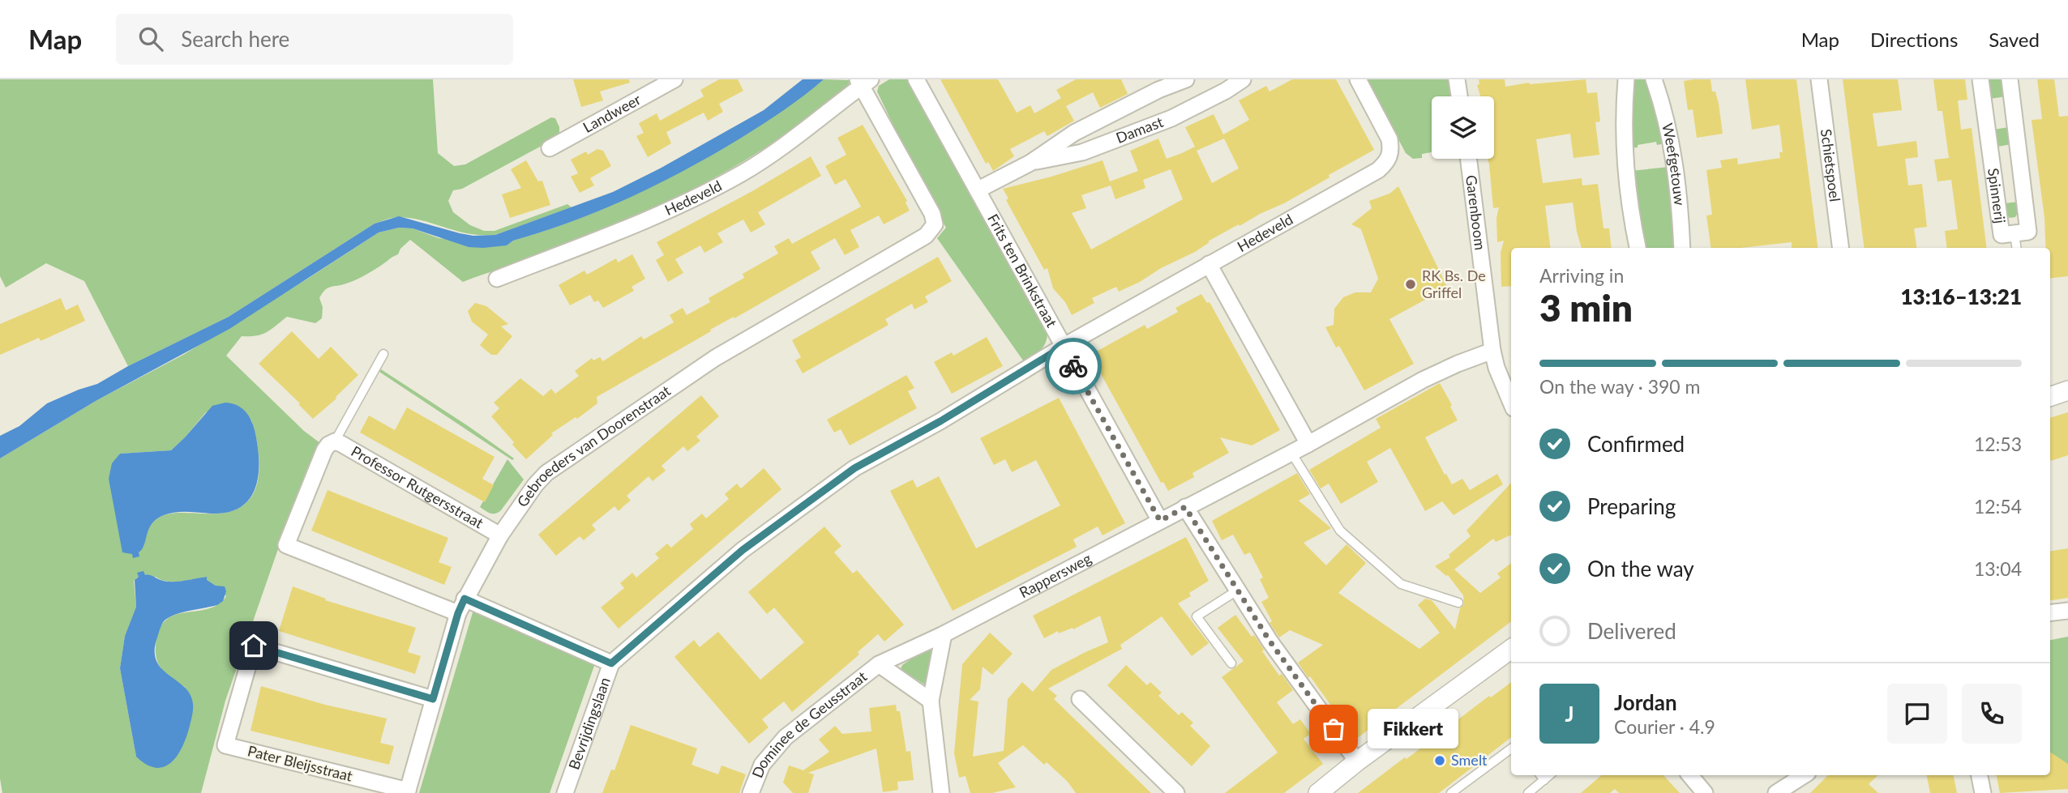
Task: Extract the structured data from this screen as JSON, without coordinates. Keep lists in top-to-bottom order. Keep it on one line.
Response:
{"streets":{"street":["Landweer","Damast","Weefgetouw","Schietspoel","Spinnerij","Hedeveld","Garenboom","Frits ten Brinkstraat","Gebroeders van Doorenstraat","Professor Rutgersstraat","Rappersweg","Bevrijdingslaan","Dominee de Geusstraat","Pater Bleijsstraat"]},"crossings":[["Damast","Frits ten Brinkstraat"],["Hedeveld","Frits ten Brinkstraat"],["Hedeveld","Gebroeders van Doorenstraat"],["Hedeveld","Bevrijdingslaan"],["Garenboom","Rappersweg"],["Frits ten Brinkstraat","Rappersweg"],["Frits ten Brinkstraat","Bevrijdingslaan"],["Gebroeders van Doorenstraat","Professor Rutgersstraat"],["Gebroeders van Doorenstraat","Pater Bleijsstraat"],["Rappersweg","Dominee de Geusstraat"]],"places":["RK Bs. De Griffel","Fikkert","Smelt"],"page":{"header":"Map","search":"Search here","nav":["Map","Directions","Saved"],"heading":["3 min","Arriving in","13:16–13:21"],"panel":["Jordan","Courier · 4.9"],"bar":"On the way · 390 m","list":[["Confirmed","12:53"],["Preparing","12:54"],["On the way","13:04"],"Delivered"],"round":"J","bubble":"Fikkert"}}
